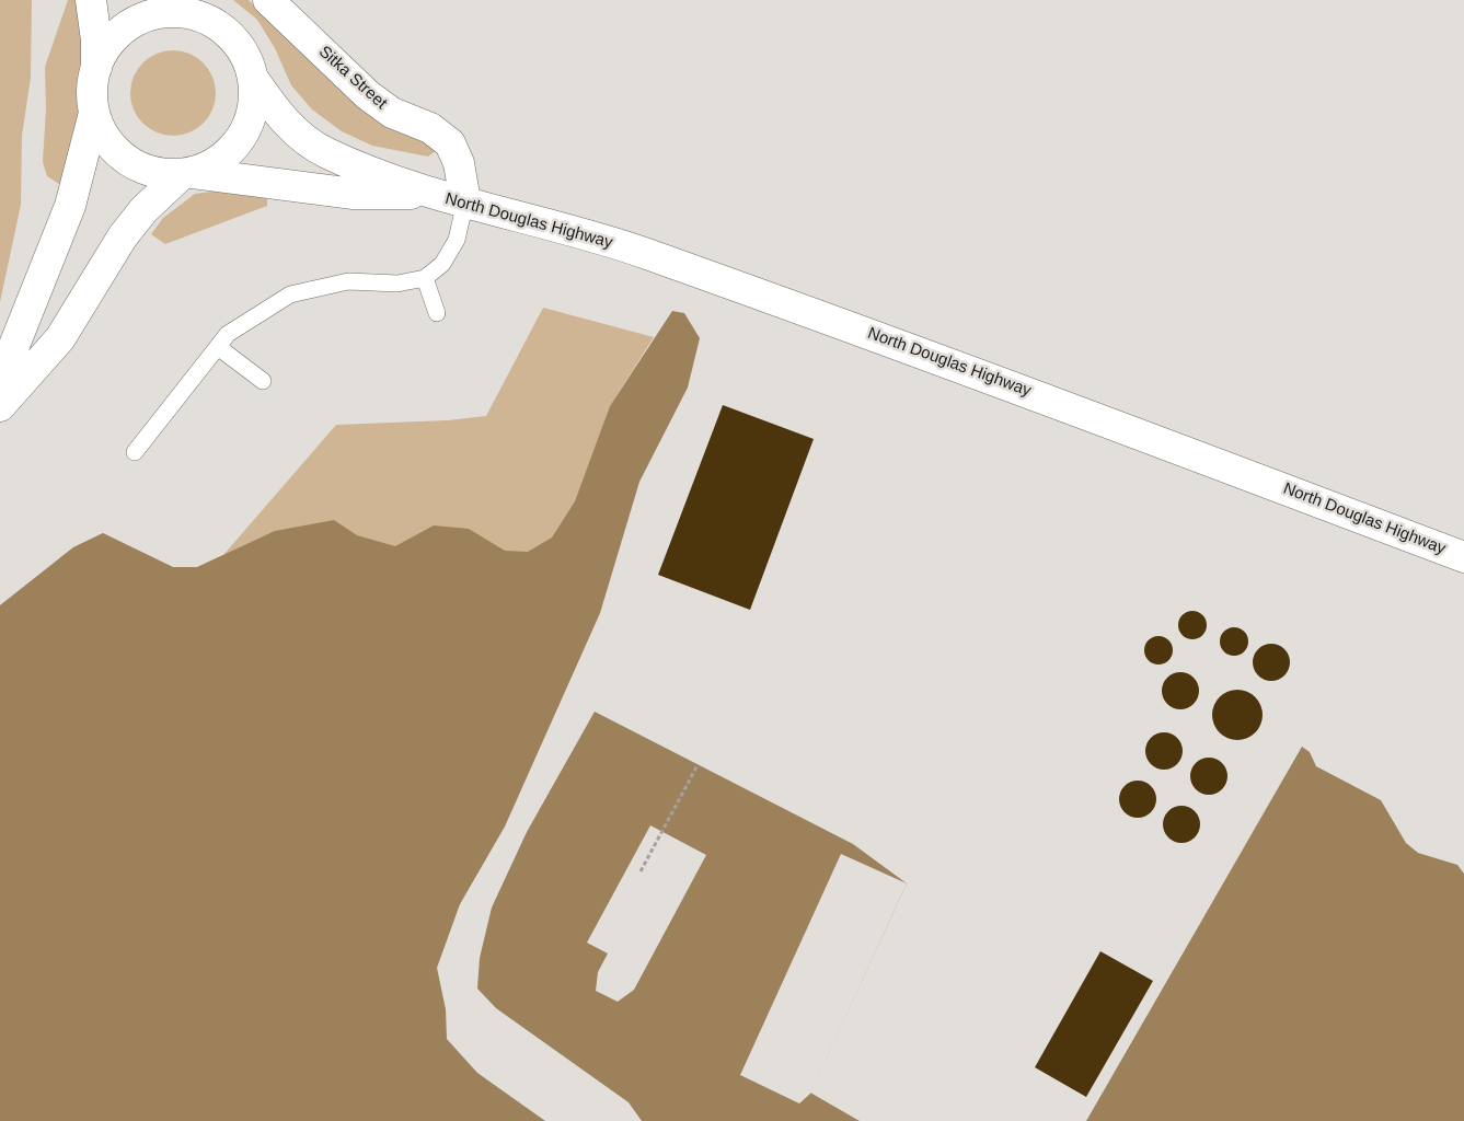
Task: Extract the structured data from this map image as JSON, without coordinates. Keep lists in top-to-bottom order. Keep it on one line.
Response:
{"streets":{"main road":["Sitka Street","North Douglas Highway"]},"crossings":[["Sitka Street","North Douglas Highway"]]}
